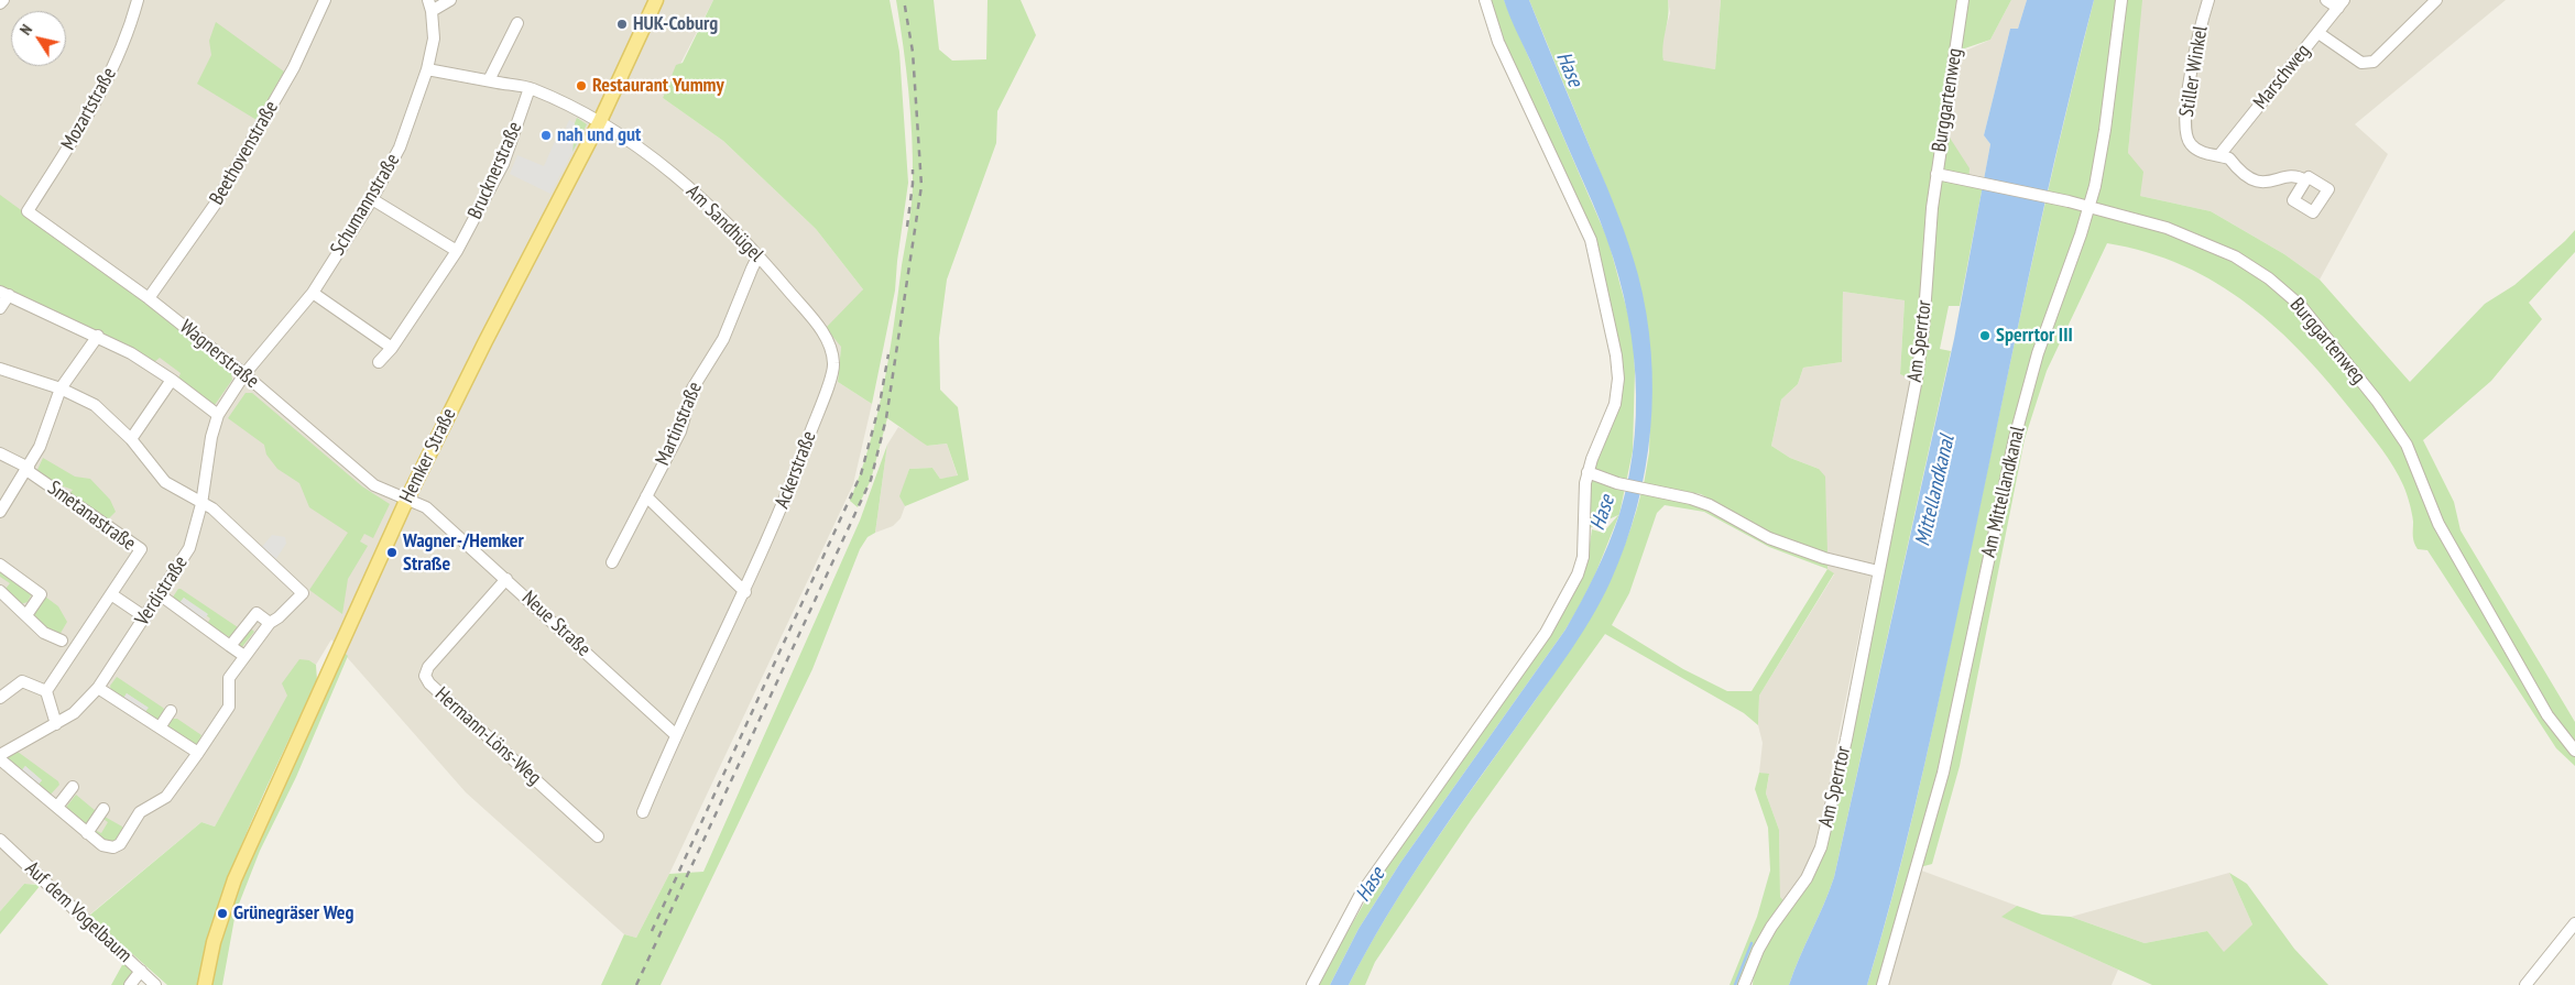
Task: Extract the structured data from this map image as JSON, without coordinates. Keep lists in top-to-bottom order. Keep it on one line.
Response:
{"streets":{"main road":["Hemker Straße"],"street":["Stiller Winkel","Marschweg","Burggartenweg","Mozartstraße","Beethovenstraße","Brucknerstraße","Schumannstraße","Am Sandhügel","Am Sperrtor","Wagnerstraße","Martinstraße","Ackerstraße","Am Mittellandkanal","Smetanastraße","Verdistraße","Neue Straße","Hermann-Löns-Weg","Auf dem Vogelbaum"]},"crossings":[["Stiller Winkel","Marschweg"],["Burggartenweg","Am Sperrtor"],["Burggartenweg","Am Mittellandkanal"],["Mozartstraße","Wagnerstraße"],["Beethovenstraße","Wagnerstraße"],["Brucknerstraße","Am Sandhügel"],["Schumannstraße","Am Sandhügel"],["Schumannstraße","Wagnerstraße"],["Schumannstraße","Verdistraße"],["Am Sandhügel","Martinstraße"],["Am Sandhügel","Hemker Straße"],["Am Sandhügel","Ackerstraße"],["Wagnerstraße","Hemker Straße"],["Wagnerstraße","Verdistraße"],["Wagnerstraße","Neue Straße"],["Hemker Straße","Neue Straße"],["Ackerstraße","Neue Straße"],["Neue Straße","Hermann-Löns-Weg"]],"water":["Hase","Mittellandkanal"],"places":["HUK-Coburg","Restaurant Yummy","nah und gut","Sperrtor III","Wagner-/Hemker Straße","Grünegräser Weg"],"north":"top left"}
